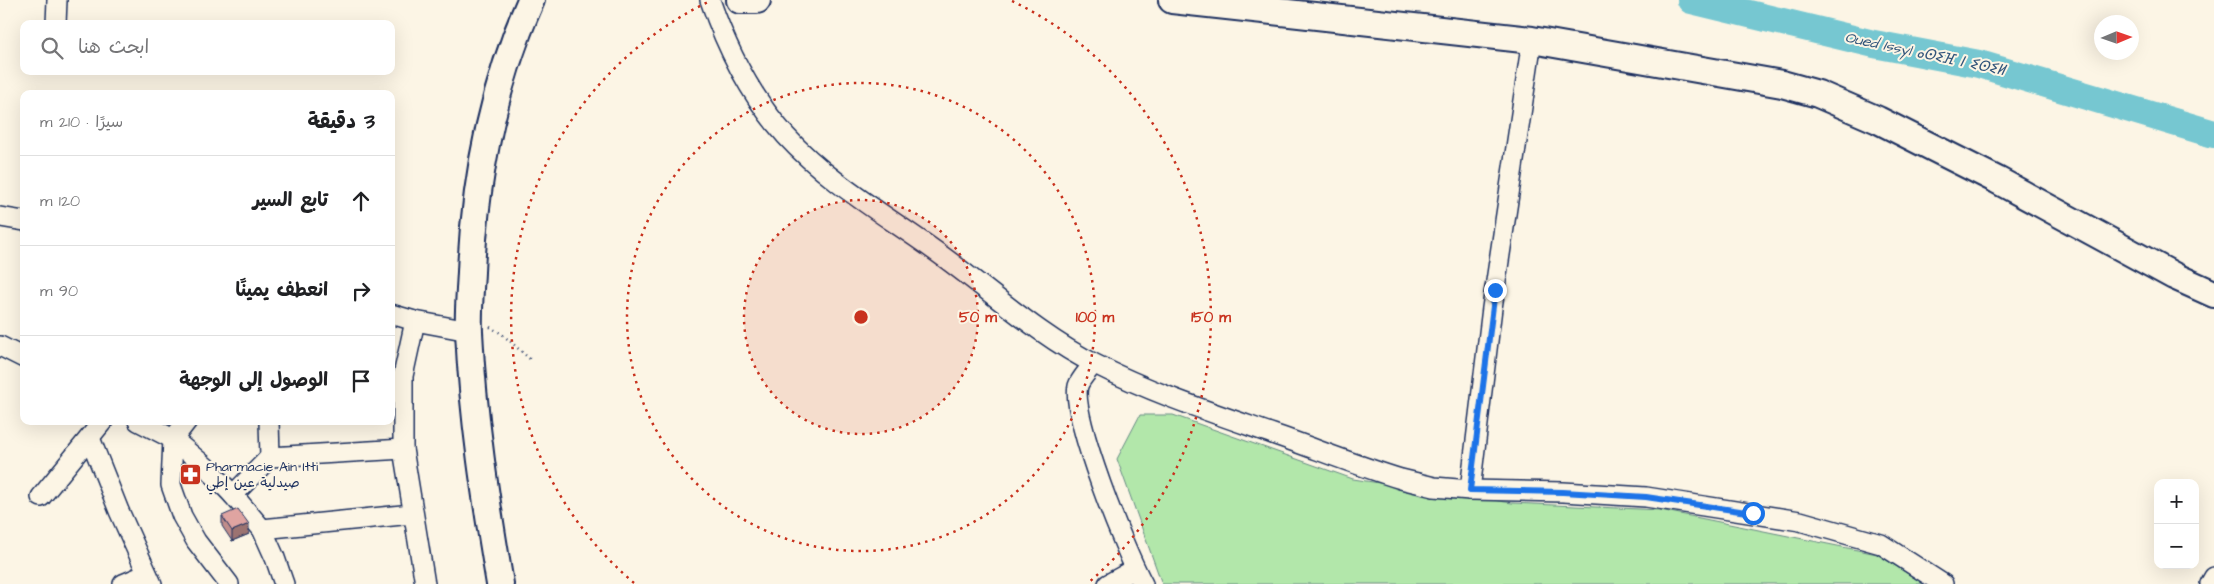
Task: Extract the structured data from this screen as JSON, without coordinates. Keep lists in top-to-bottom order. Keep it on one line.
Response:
{"water":["Oued Issyl ⴰⵙⵉⴼ ⵏ ⵉⵙⵉⵍ"],"places":{"pharmacy":["Pharmacie Ain Itti صيدلية عين إطي"]},"north":"right","page":{"search":"ابحث هنا","heading":["3 دقيقة","سيرًا · 210 m"],"list":[["تابع السير","120 m"],["انعطف يمينًا","90 m"],"الوصول إلى الوجهة"],"map_buttons":["+","−"]},"rings":["50 m","100 m","150 m"]}
